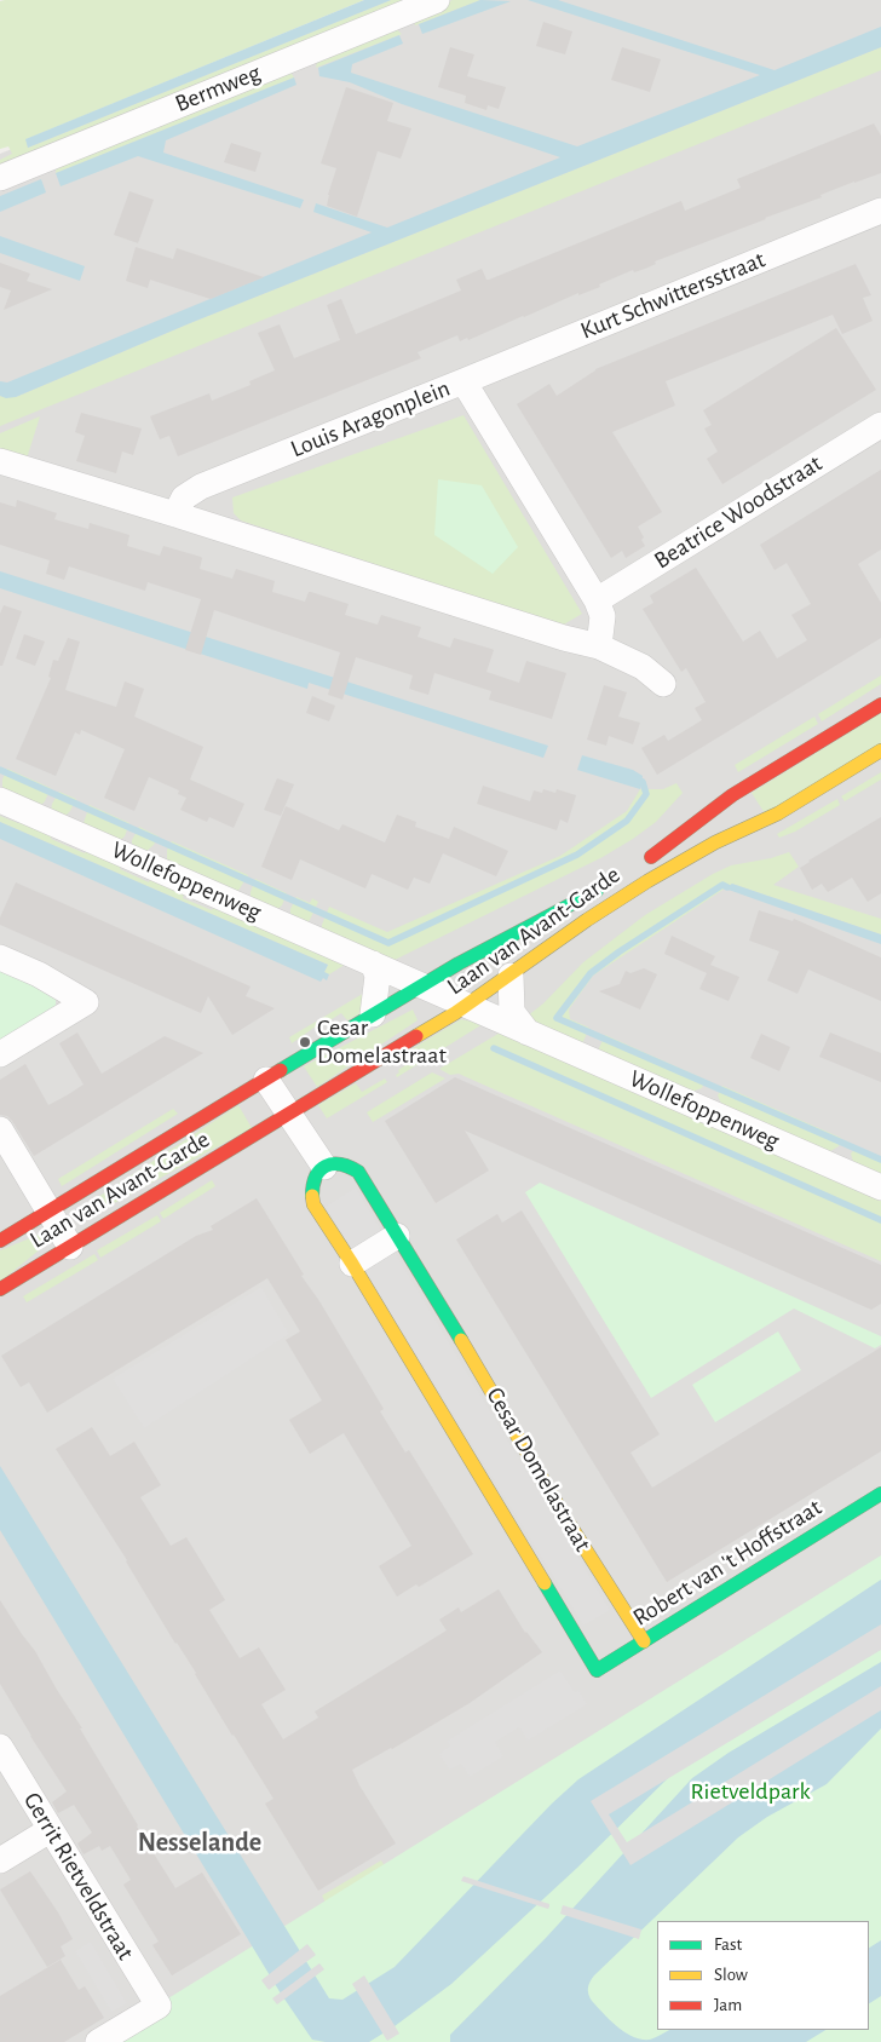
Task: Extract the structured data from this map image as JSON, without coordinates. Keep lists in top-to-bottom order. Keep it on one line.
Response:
{"streets":{"street":["Bermweg","Kurt Schwittersstraat","Louis Aragonplein","Beatrice Woodstraat","Wollefoppenweg","Laan van Avant-Garde","Cesar Domelastraat","Robert van 't Hoffstraat","Gerrit Rietveldstraat"]},"crossings":[["Kurt Schwittersstraat","Louis Aragonplein"],["Louis Aragonplein","Beatrice Woodstraat"],["Wollefoppenweg","Laan van Avant-Garde"],["Cesar Domelastraat","Robert van 't Hoffstraat"]],"districts":["Nesselande"],"parks":["Rietveldpark"],"places":["Cesar Domelastraat"],"legend":["Fast","Slow","Jam"]}
